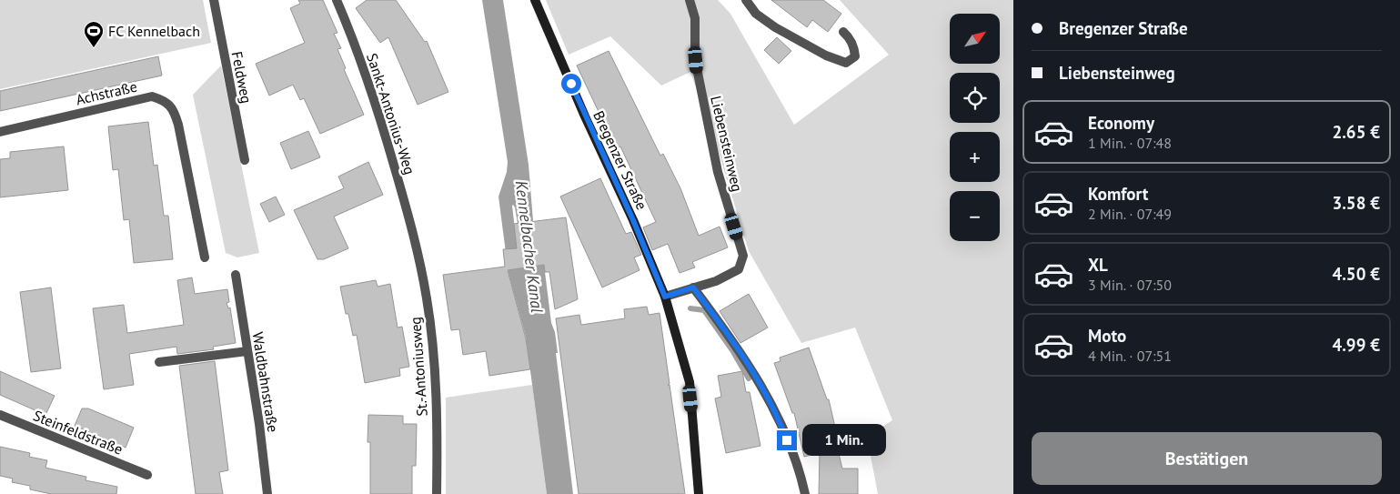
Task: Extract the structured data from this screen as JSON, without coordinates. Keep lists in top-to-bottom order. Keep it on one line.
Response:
{"streets":{"main road":["Bregenzer Straße"],"street":["Feldweg","Achstraße","Sankt-Antonius-Weg","Liebensteinweg","St.-Antoniusweg","Waldbahnstraße","Steinfeldstraße"]},"crossings":[["Sankt-Antonius-Weg","St.-Antoniusweg"],["Liebensteinweg","Bregenzer Straße"]],"water":["Kennelbacher Kanal"],"places":{"sports":["FC Kennelbach"]},"north":"top right","page":{"banner":["Bregenzer Straße","Liebensteinweg"],"map_buttons":["+","−"],"list":[{"name":"Economy","note":"1 Min. · 07:48","value":"2.65 €"},{"name":"Komfort","note":"2 Min. · 07:49","value":"3.58 €"},{"name":"XL","note":"3 Min. · 07:50","value":"4.50 €"},{"name":"Moto","note":"4 Min. · 07:51","value":"4.99 €"}],"buttons":"Bestätigen","bubble":"1 Min."}}
